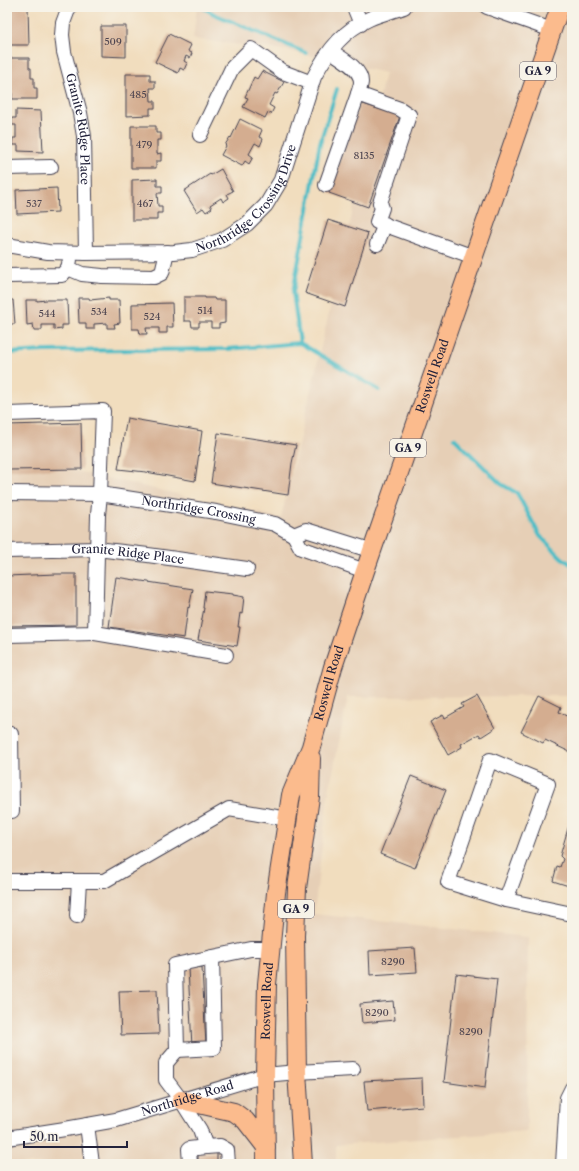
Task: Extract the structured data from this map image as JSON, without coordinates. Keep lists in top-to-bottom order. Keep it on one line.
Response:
{"streets":{"main road":["GA 9","Roswell Road"],"street":["Granite Ridge Place","Northridge Crossing Drive","Northridge Crossing","Northridge Road"]},"crossings":[["Granite Ridge Place","Northridge Crossing Drive"],["Roswell Road","Northridge Crossing"],["Roswell Road","Northridge Road"]],"house_numbers":["509","485","479","8135","537","467","514","534","544","524","8290","8290","8290"],"scale_bar":"50 m"}
